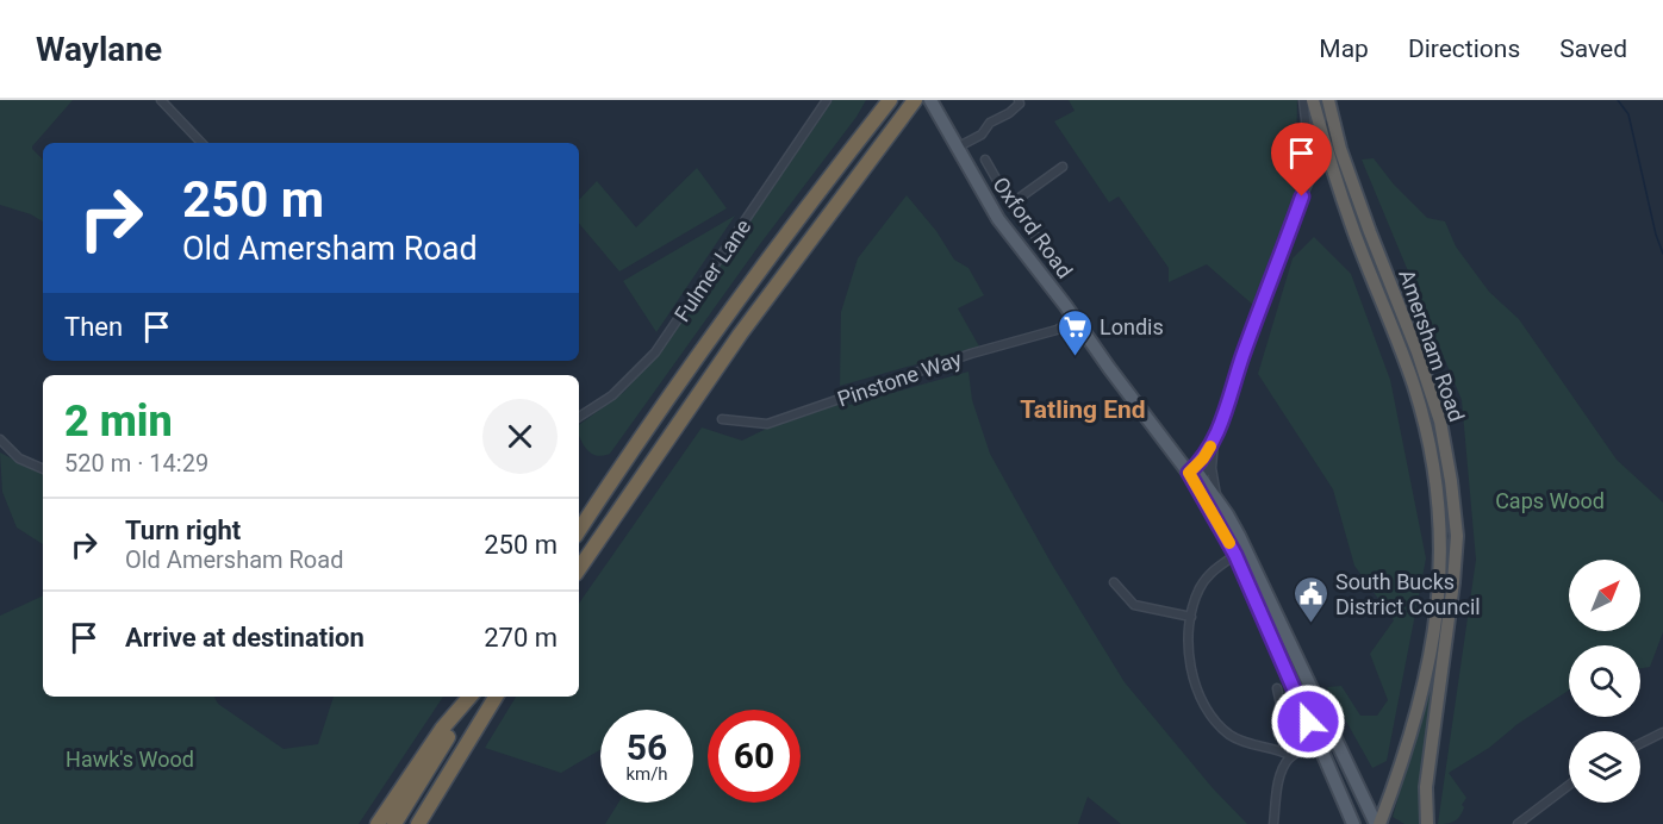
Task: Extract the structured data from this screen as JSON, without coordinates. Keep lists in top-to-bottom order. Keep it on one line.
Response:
{"streets":{"highway":["Amersham Road"],"main road":["Oxford Road"],"street":["Fulmer Lane","Pinstone Way"]},"crossings":[["Oxford Road","Pinstone Way"]],"districts":["Tatling End"],"parks":["Caps Wood","Hawk's Wood"],"places":{"supermarket":["Londis"],"public building":["South Bucks District Council"]},"north":"top right","page":{"header":"Waylane","nav":["Map","Directions","Saved"],"turn":["250 m","Old Amersham Road"],"then":"Then","heading":["2 min","520 m · 14:29"],"list":[{"name":"Turn right","note":"Old Amersham Road","value":"250 m"},{"name":"Arrive at destination","value":"270 m"}],"speed":"56 km/h","limit":"60"}}
